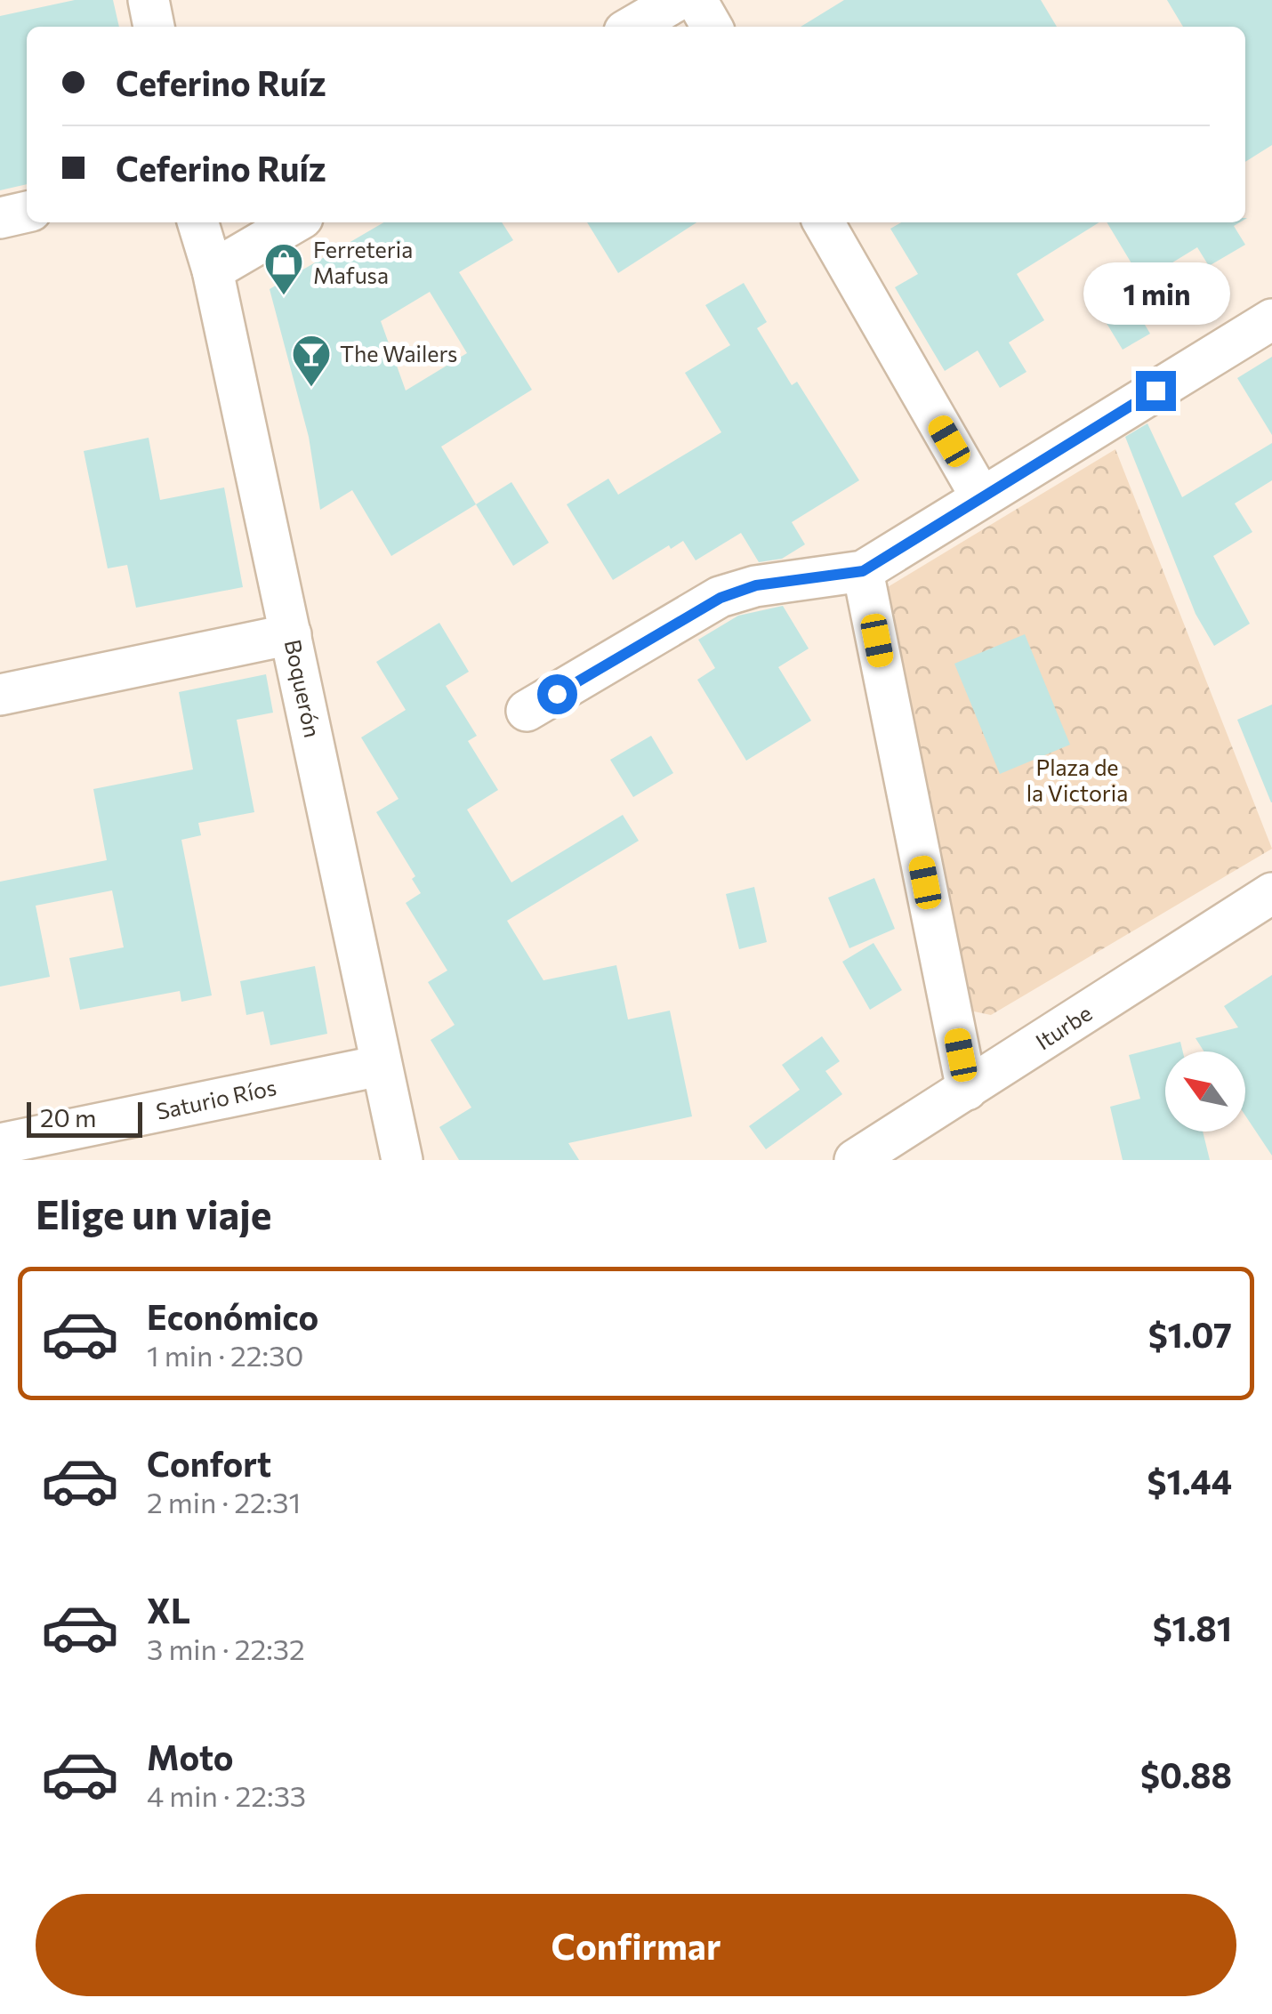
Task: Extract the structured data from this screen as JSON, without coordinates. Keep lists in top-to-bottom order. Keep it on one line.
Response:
{"streets":{"street":["Boquerón","Iturbe","Saturio Ríos"]},"crossings":[["Boquerón","Saturio Ríos"]],"parks":["Plaza de la Victoria"],"places":{"shop":["Ferreteria Mafusa"],"bar":["The Wailers"]},"scale_bar":"20 m","north":"top left","page":{"banner":["Ceferino Ruíz","Ceferino Ruíz"],"bubble":"1 min","scale":"20 m","heading":"Elige un viaje","list":[{"name":"Económico","note":"1 min · 22:30","value":"$1.07"},{"name":"Confort","note":"2 min · 22:31","value":"$1.44"},{"name":"XL","note":"3 min · 22:32","value":"$1.81"},{"name":"Moto","note":"4 min · 22:33","value":"$0.88"}],"buttons":"Confirmar"}}
